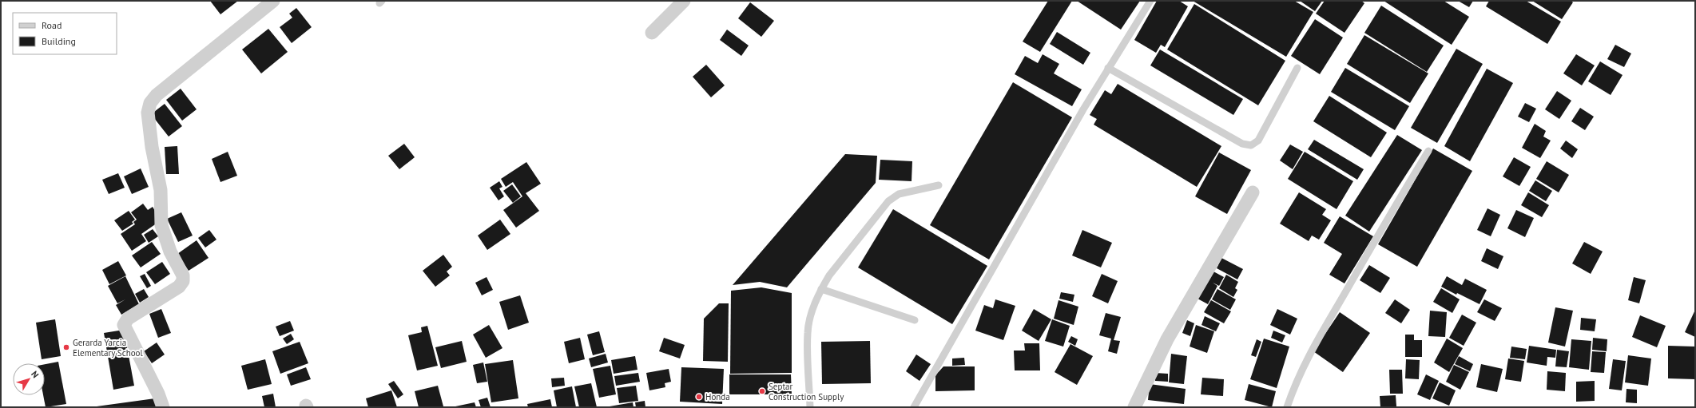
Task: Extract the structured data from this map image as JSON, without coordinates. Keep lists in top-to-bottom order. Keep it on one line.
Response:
{"places":["Gerarda Yarcia Elementary School","Septar Construction Supply","Honda"],"legend":["Road","Building"],"north":"top right"}
